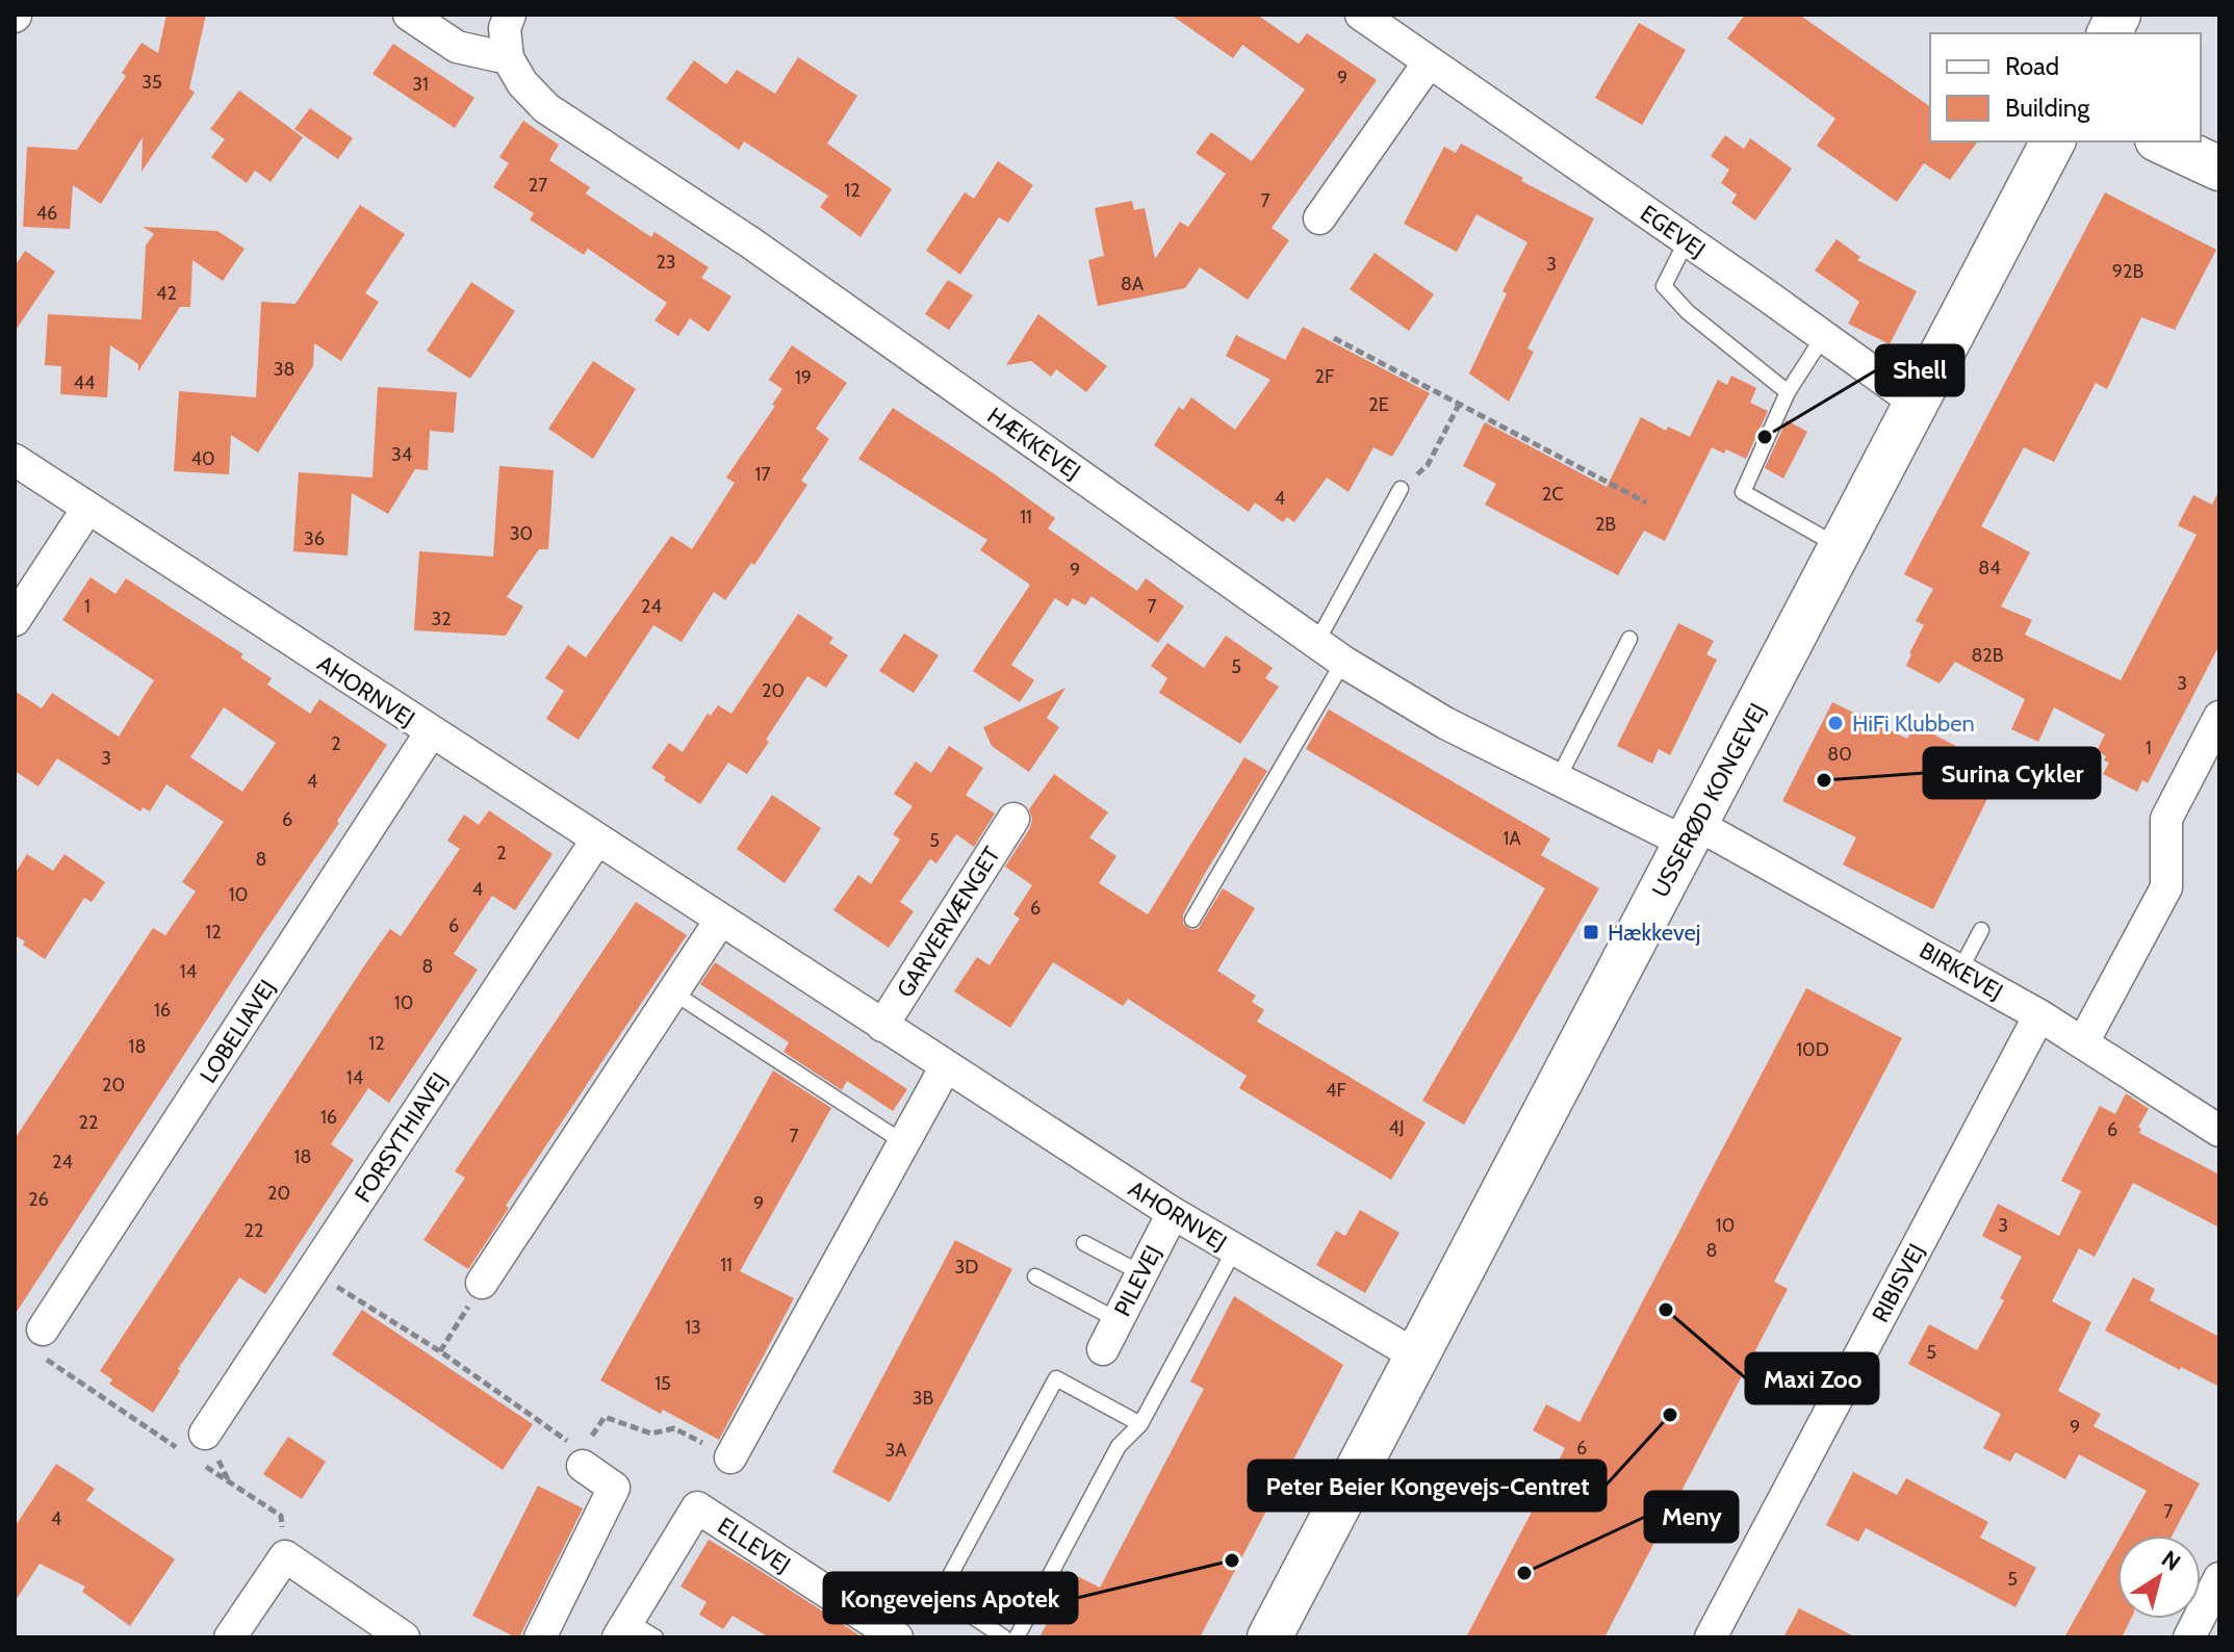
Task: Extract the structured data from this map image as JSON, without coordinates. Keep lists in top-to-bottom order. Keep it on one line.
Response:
{"streets":{"main road":["USSERØD KONGEVEJ"],"street":["EGEVEJ","HÆKKEVEJ","AHORNVEJ","GARVERVÆNGET","BIRKEVEJ","LOBELIAVEJ","FORSYTHIAVEJ","PILEVEJ","RIBISVEJ","ELLEVEJ"]},"crossings":[["EGEVEJ","USSERØD KONGEVEJ"],["HÆKKEVEJ","USSERØD KONGEVEJ"],["HÆKKEVEJ","BIRKEVEJ"],["AHORNVEJ","USSERØD KONGEVEJ"],["AHORNVEJ","GARVERVÆNGET"],["AHORNVEJ","LOBELIAVEJ"],["AHORNVEJ","FORSYTHIAVEJ"],["AHORNVEJ","PILEVEJ"],["USSERØD KONGEVEJ","BIRKEVEJ"],["BIRKEVEJ","RIBISVEJ"]],"places":{"other":["Shell","HiFi Klubben","Surina Cykler","Maxi Zoo","Peter Beier Kongevejs-Centret","Kongevejens Apotek","Meny"],"transit":["Hækkevej"]},"house_numbers":["9","35","31","27","12","7","46","23","3","92B","8A","42","38","2F","19","44","2E","34","40","17","2C","4","11","2B","30","36","84","9","1","24","7","32","82B","5","3","20","2","1","80","3","4","6","1A","5","2","8","4","10","6","6","12","8","14","10","16","12","18","10D","14","20","4F","16","22","4J","6","7","18","24","20","26","9","10","3","22","8","11","3D","13","5","15","3B","9","6","3A","7","4","5"],"legend":["Road","Building"],"north":"top right"}
